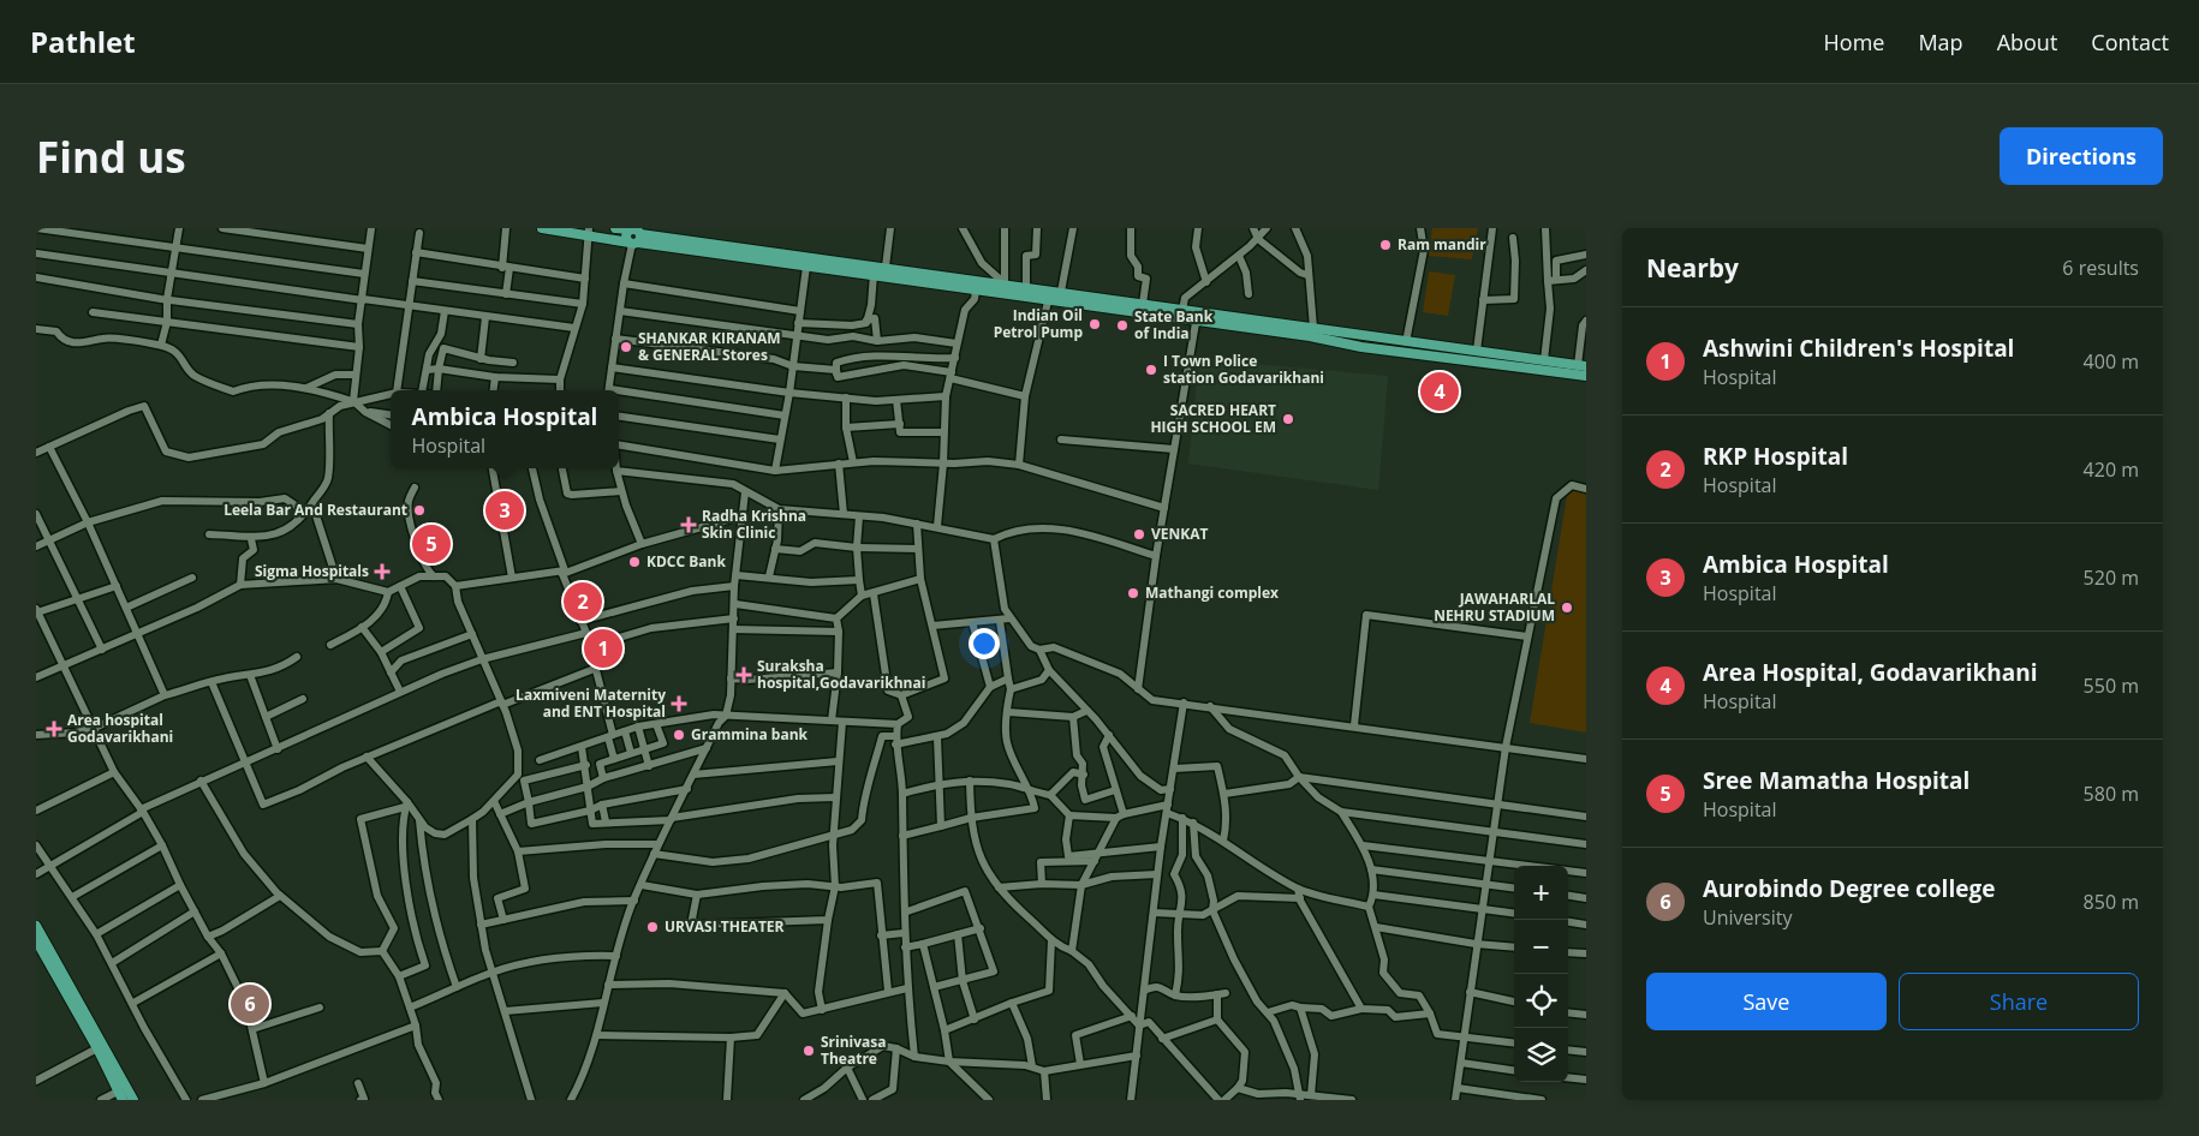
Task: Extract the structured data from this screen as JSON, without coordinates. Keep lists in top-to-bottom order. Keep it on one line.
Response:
{"places":{"other":["Ram mandir","Indian Oil Petrol Pump","State Bank of India","SHANKAR KIRANAM & GENERAL Stores","I Town Police station Godavarikhani","SACRED HEART HIGH SCHOOL EM","Leela Bar And Restaurant","VENKAT","KDCC Bank","Mathangi complex","JAWAHARLAL NEHRU STADIUM","Grammina bank","URVASI THEATER","Srinivasa Theatre"],"health":["Radha Krishna Skin Clinic","Sigma Hospitals","Suraksha hospital,Godavarikhnai","Laxmiveni Maternity and ENT Hospital","Area hospital Godavarikhani"]},"page":{"header":"Pathlet","nav":["Home","Map","About","Contact"],"buttons":["Directions",["Save","Share"]],"title":"Find us","heading":["Nearby","6 results"],"list":[{"mark":"1","name":"Ashwini Children's Hospital","note":"Hospital","value":"400 m"},{"mark":"2","name":"RKP Hospital","note":"Hospital","value":"420 m"},{"mark":"3","name":"Ambica Hospital","note":"Hospital","value":"520 m"},{"mark":"4","name":"Area Hospital, Godavarikhani","note":"Hospital","value":"550 m"},{"mark":"5","name":"Sree Mamatha Hospital","note":"Hospital","value":"580 m"},{"mark":"6","name":"Aurobindo Degree college","note":"University","value":"850 m"}],"pins":["4","3","5","2","1","6"],"popup":["Ambica Hospital","Hospital"],"map_buttons":["+","−"]}}
